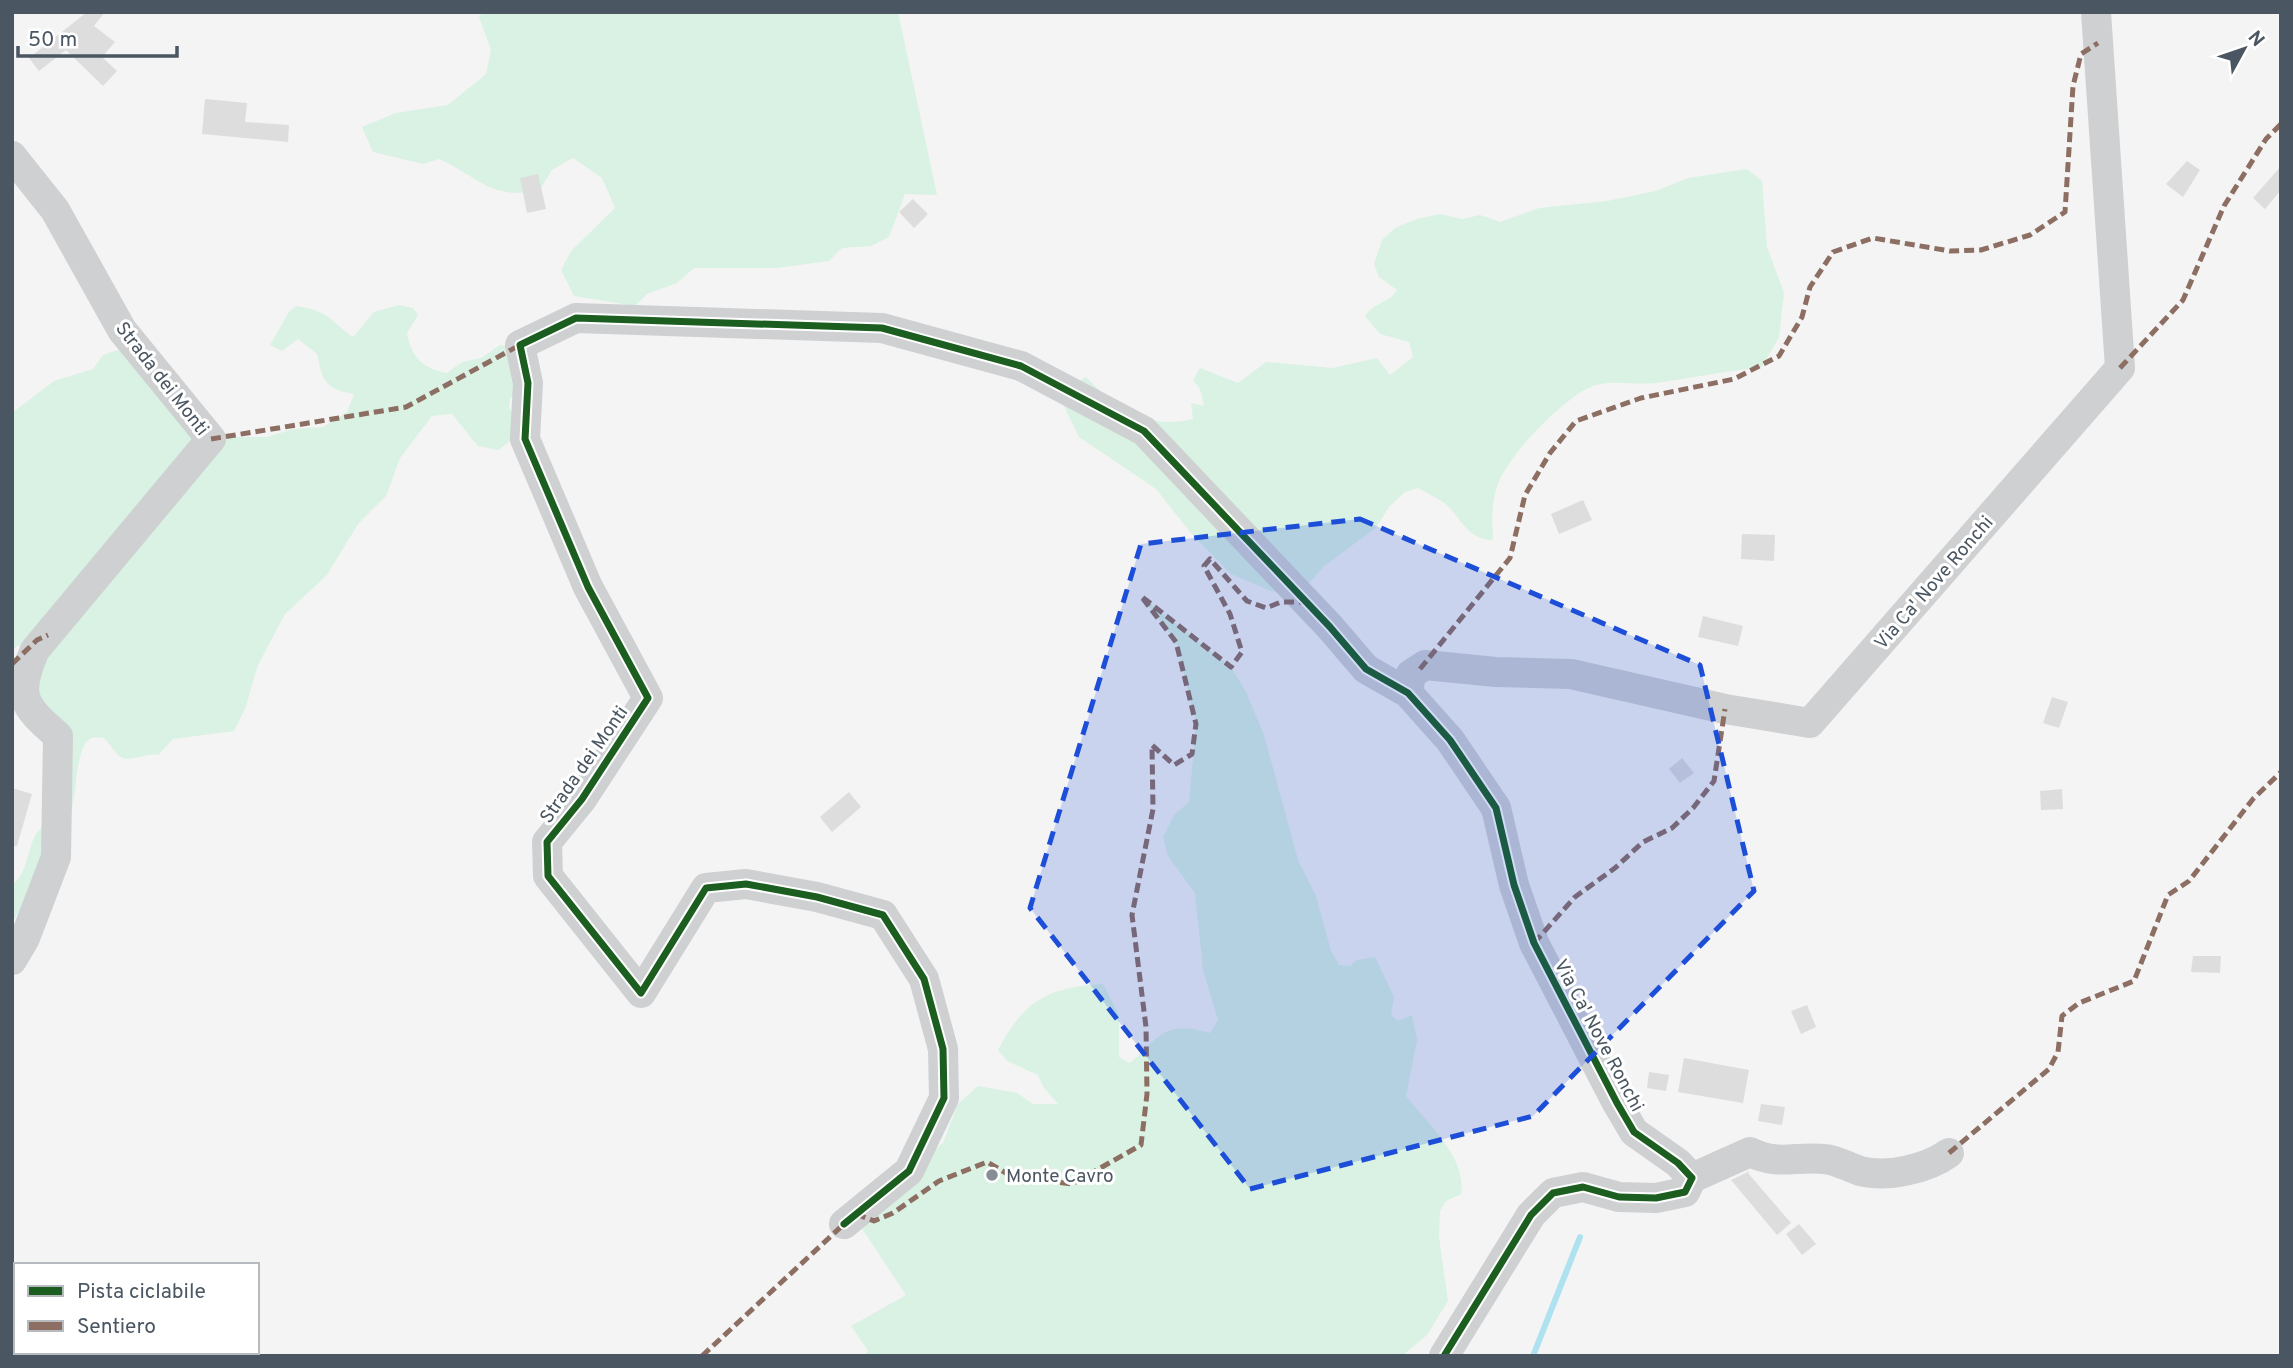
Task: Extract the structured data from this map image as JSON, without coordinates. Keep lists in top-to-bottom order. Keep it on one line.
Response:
{"streets":{"street":["Strada dei Monti","Via Ca' Nove Ronchi"]},"crossings":[["Strada dei Monti","Via Ca' Nove Ronchi"]],"places":["Monte Cavro"],"legend":["Pista ciclabile","Sentiero"],"scale_bar":"50 m","north":"top right"}
